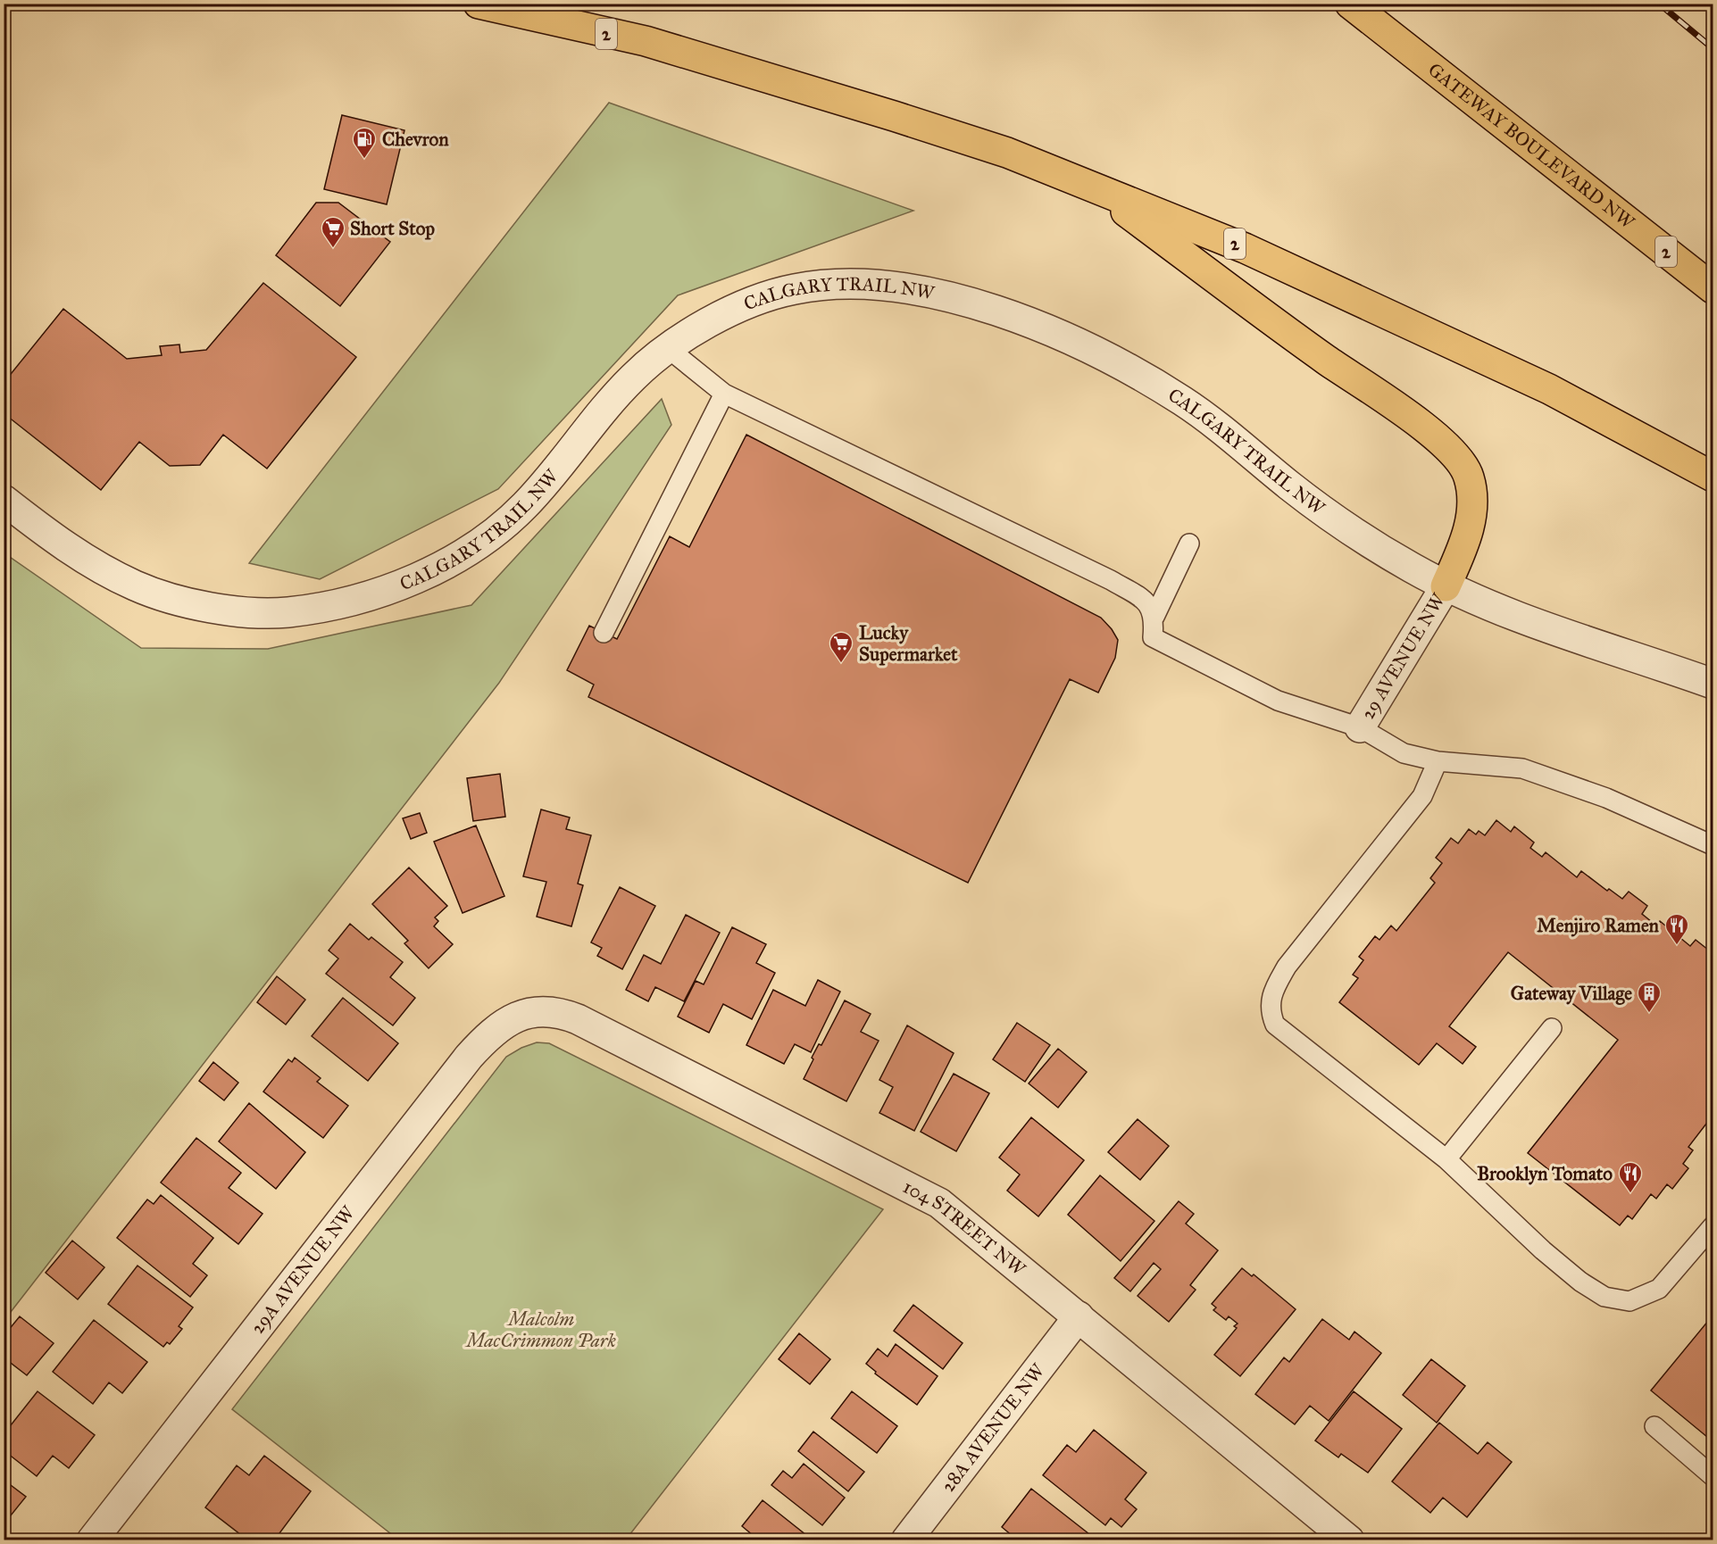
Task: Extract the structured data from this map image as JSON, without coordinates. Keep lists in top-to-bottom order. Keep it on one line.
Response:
{"streets":{"highway":["2","GATEWAY BOULEVARD NW"],"street":["CALGARY TRAIL NW","29 AVENUE NW","104 STREET NW","29A AVENUE NW","28A AVENUE NW"]},"crossings":[["CALGARY TRAIL NW","29 AVENUE NW"],["104 STREET NW","29A AVENUE NW"],["104 STREET NW","28A AVENUE NW"]],"parks":["Malcolm MacCrimmon Park"],"places":{"fuel station":["Chevron"],"supermarket":["Short Stop","Lucky Supermarket"],"restaurant":["Menjiro Ramen","Brooklyn Tomato"],"building":["Gateway Village"]}}
